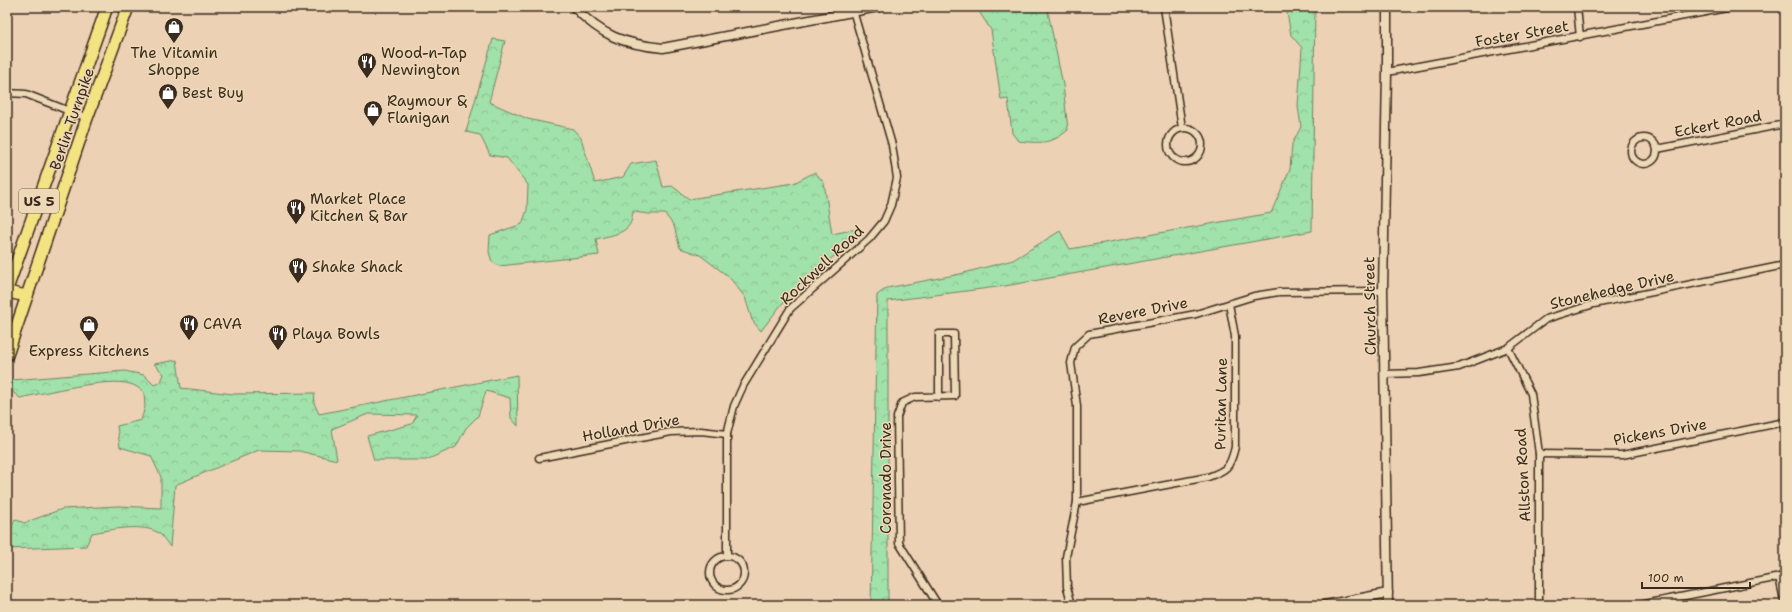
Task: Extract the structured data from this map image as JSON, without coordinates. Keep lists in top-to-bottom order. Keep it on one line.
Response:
{"streets":{"highway":["Berlin Turnpike","US 5"],"street":["Foster Street","Eckert Road","Rockwell Road","Stonehedge Drive","Church Street","Revere Drive","Puritan Lane","Holland Drive","Pickens Drive","Allston Road","Coronado Drive"]},"crossings":[["Foster Street","Church Street"],["Rockwell Road","Holland Drive"],["Stonehedge Drive","Church Street"],["Stonehedge Drive","Allston Road"],["Church Street","Revere Drive"],["Revere Drive","Puritan Lane"],["Pickens Drive","Allston Road"]],"places":{"shop":["The Vitamin Shoppe","Best Buy","Raymour & Flanigan","Express Kitchens"],"restaurant":["Wood-n-Tap Newington","Market Place Kitchen & Bar","Shake Shack","CAVA","Playa Bowls"]},"scale_bar":"100 m"}
